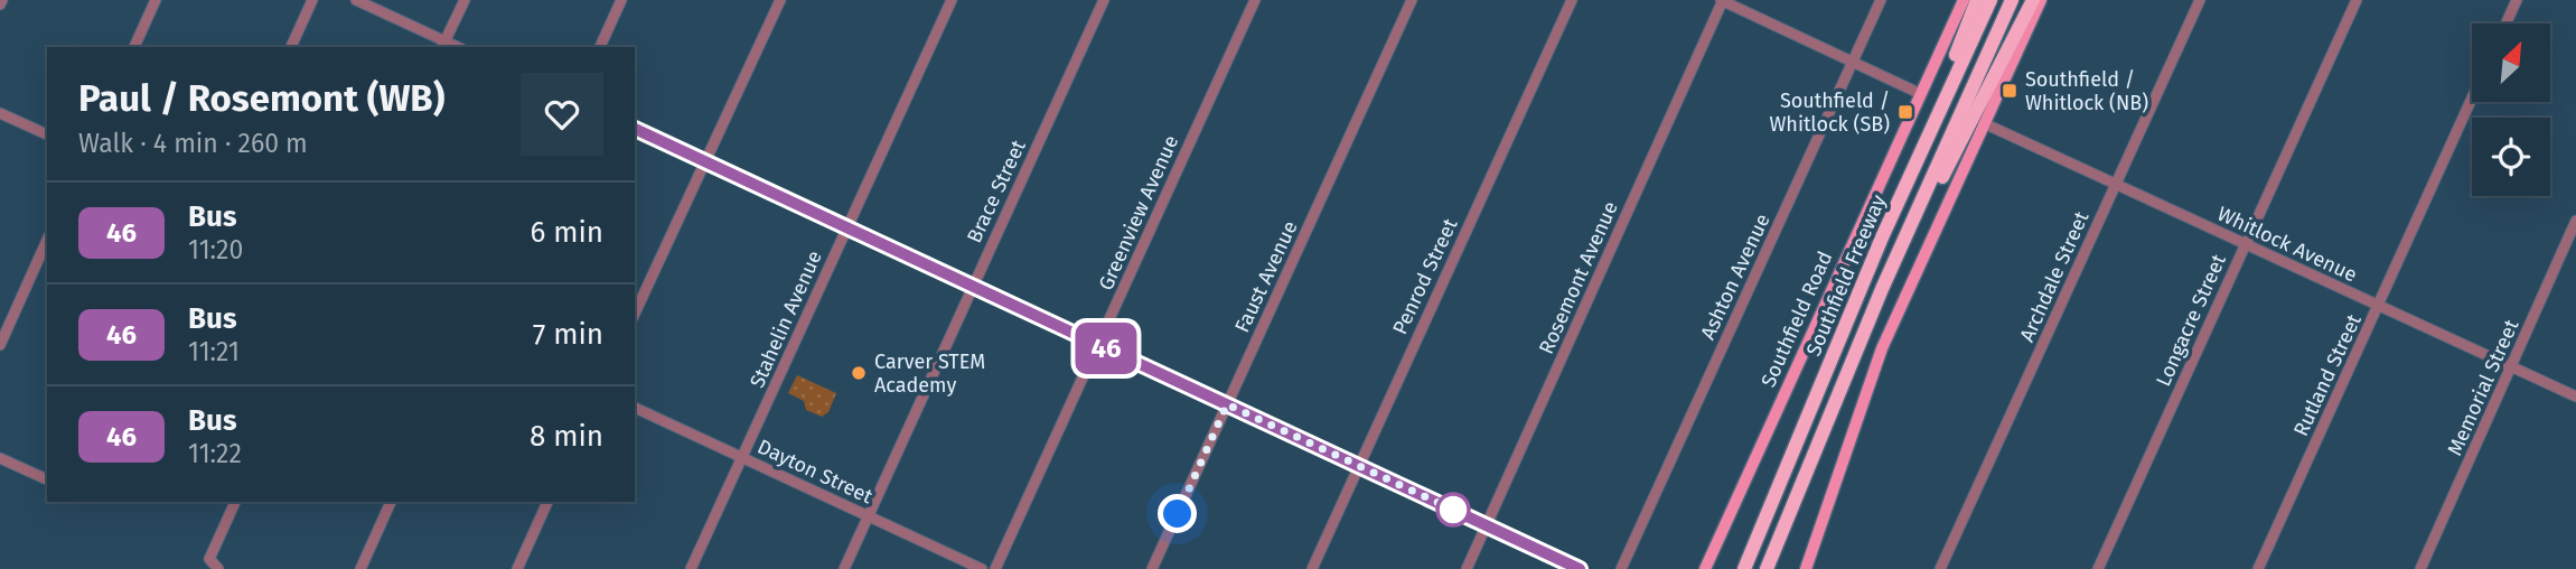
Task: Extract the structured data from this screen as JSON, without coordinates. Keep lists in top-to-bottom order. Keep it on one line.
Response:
{"streets":{"highway":["Southfield Freeway"],"main road":["Southfield Road"],"street":["Brace Street","Greenview Avenue","Whitlock Avenue","Faust Avenue","Penrod Street","Ashton Avenue","Archdale Street","Rosemont Avenue","Stahelin Avenue","Longacre Street","Rutland Street","Memorial Street","Dayton Street"]},"crossings":[["Brace Street","Dayton Street"],["Whitlock Avenue","Archdale Street"],["Whitlock Avenue","Longacre Street"],["Whitlock Avenue","Rutland Street"],["Whitlock Avenue","Memorial Street"],["Stahelin Avenue","Dayton Street"]],"places":{"transit":["Southfield / Whitlock (NB)","Southfield / Whitlock (SB)"],"other":["Carver STEM Academy"]},"lines":["bus line 46"],"north":"top right","page":{"on_map":"46","heading":["Paul / Rosemont (WB)","Walk · 4 min · 260 m"],"list":[{"mark":"46","name":"Bus","note":"11:20","value":"6 min"},{"mark":"46","name":"Bus","note":"11:21","value":"7 min"},{"mark":"46","name":"Bus","note":"11:22","value":"8 min"}]}}
